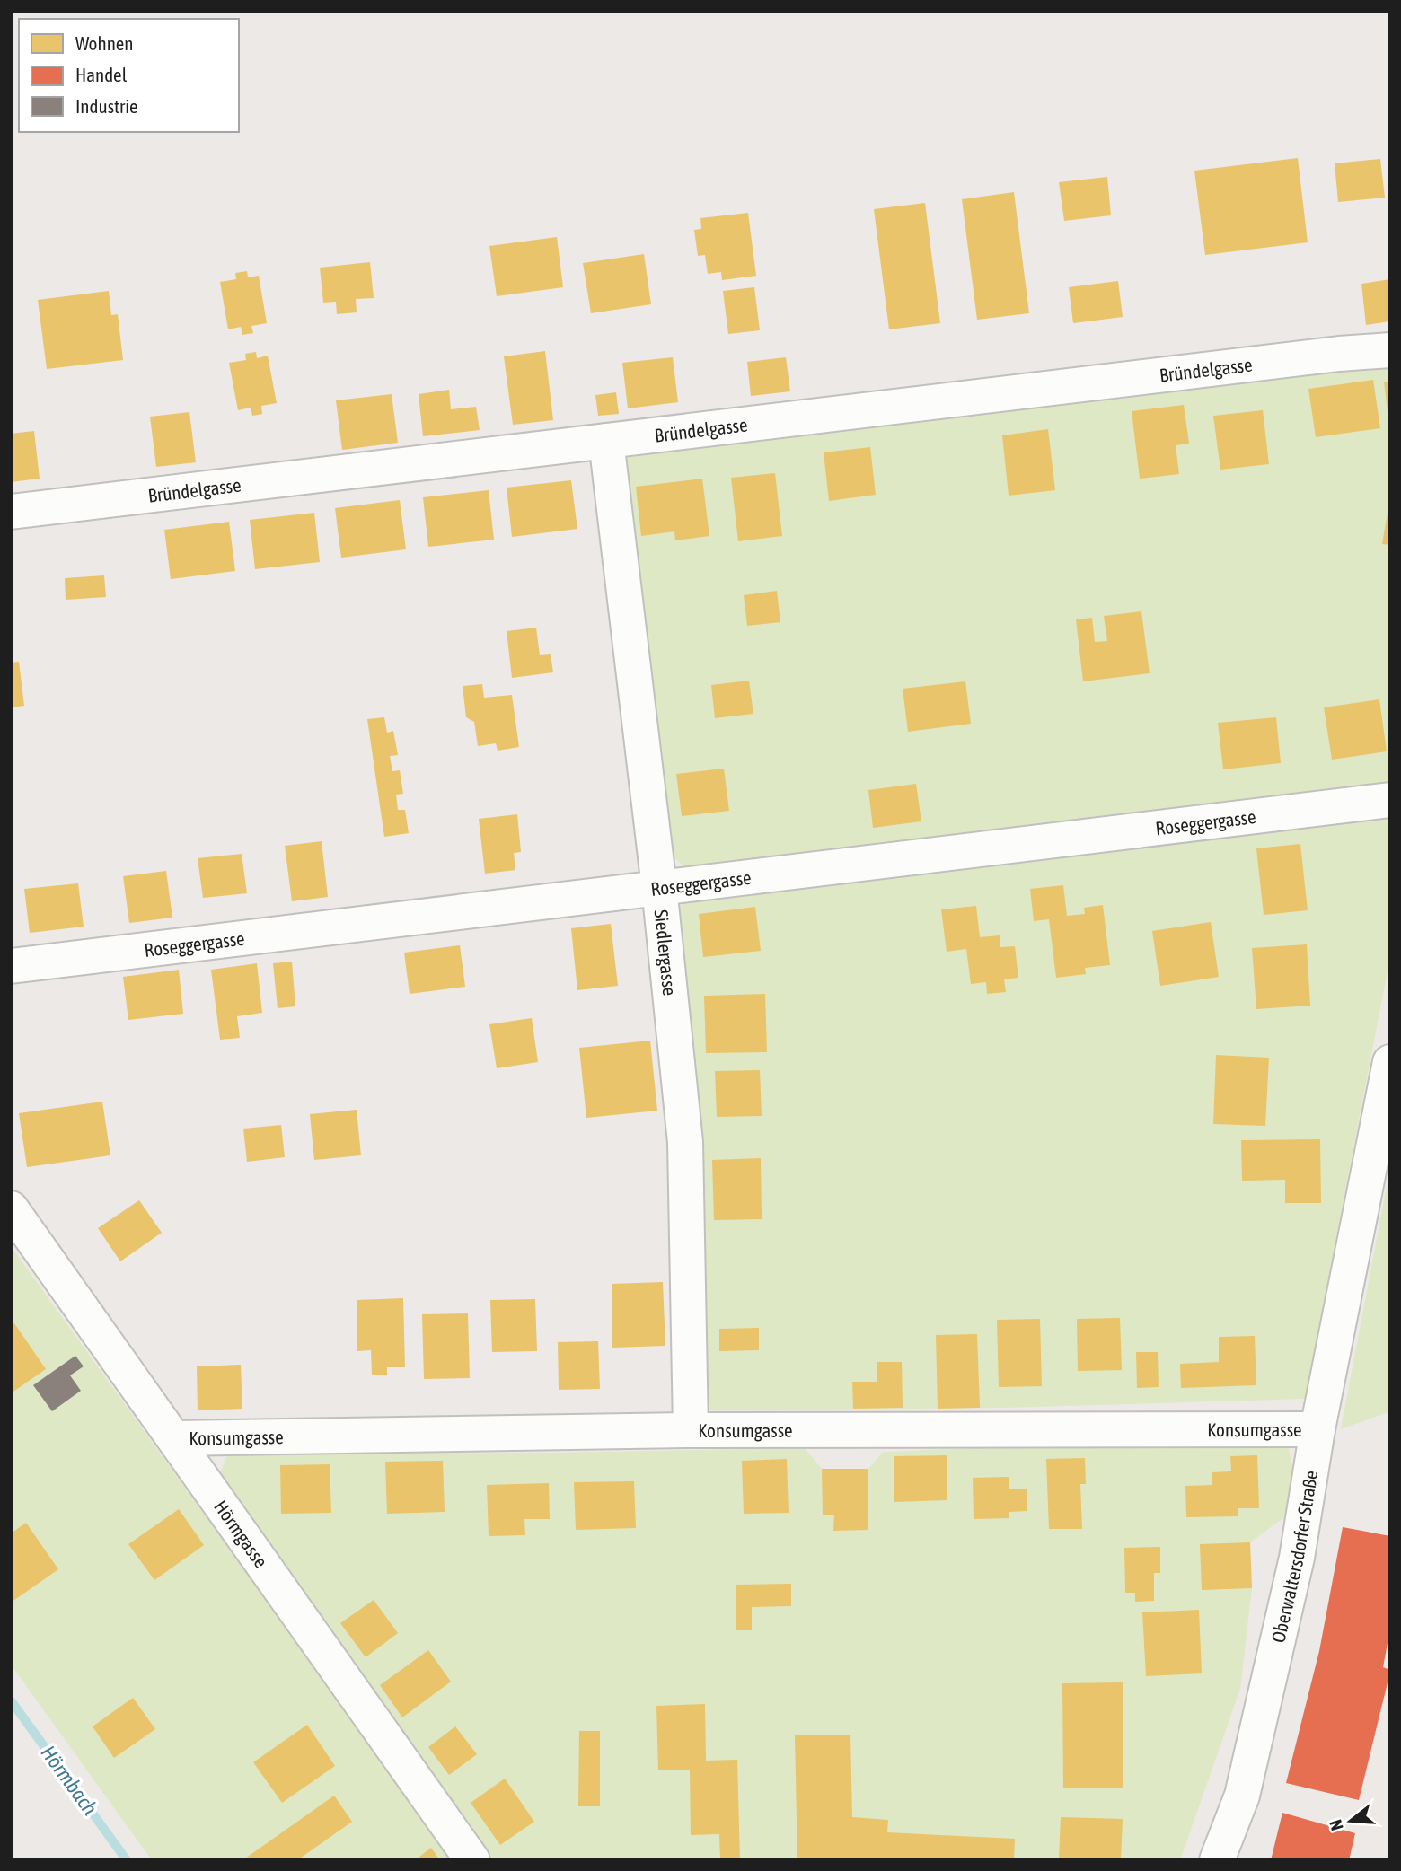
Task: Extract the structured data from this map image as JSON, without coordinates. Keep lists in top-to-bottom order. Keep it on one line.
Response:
{"streets":{"street":["Bründelgasse","Roseggergasse","Siedlergasse","Konsumgasse","Hörmgasse","Oberwaltersdorfer Straße"]},"crossings":[["Bründelgasse","Siedlergasse"],["Roseggergasse","Siedlergasse"],["Siedlergasse","Konsumgasse"],["Konsumgasse","Hörmgasse"],["Konsumgasse","Oberwaltersdorfer Straße"]],"water":["Hörmbach"],"legend":["Wohnen","Handel","Industrie"],"north":"left"}
